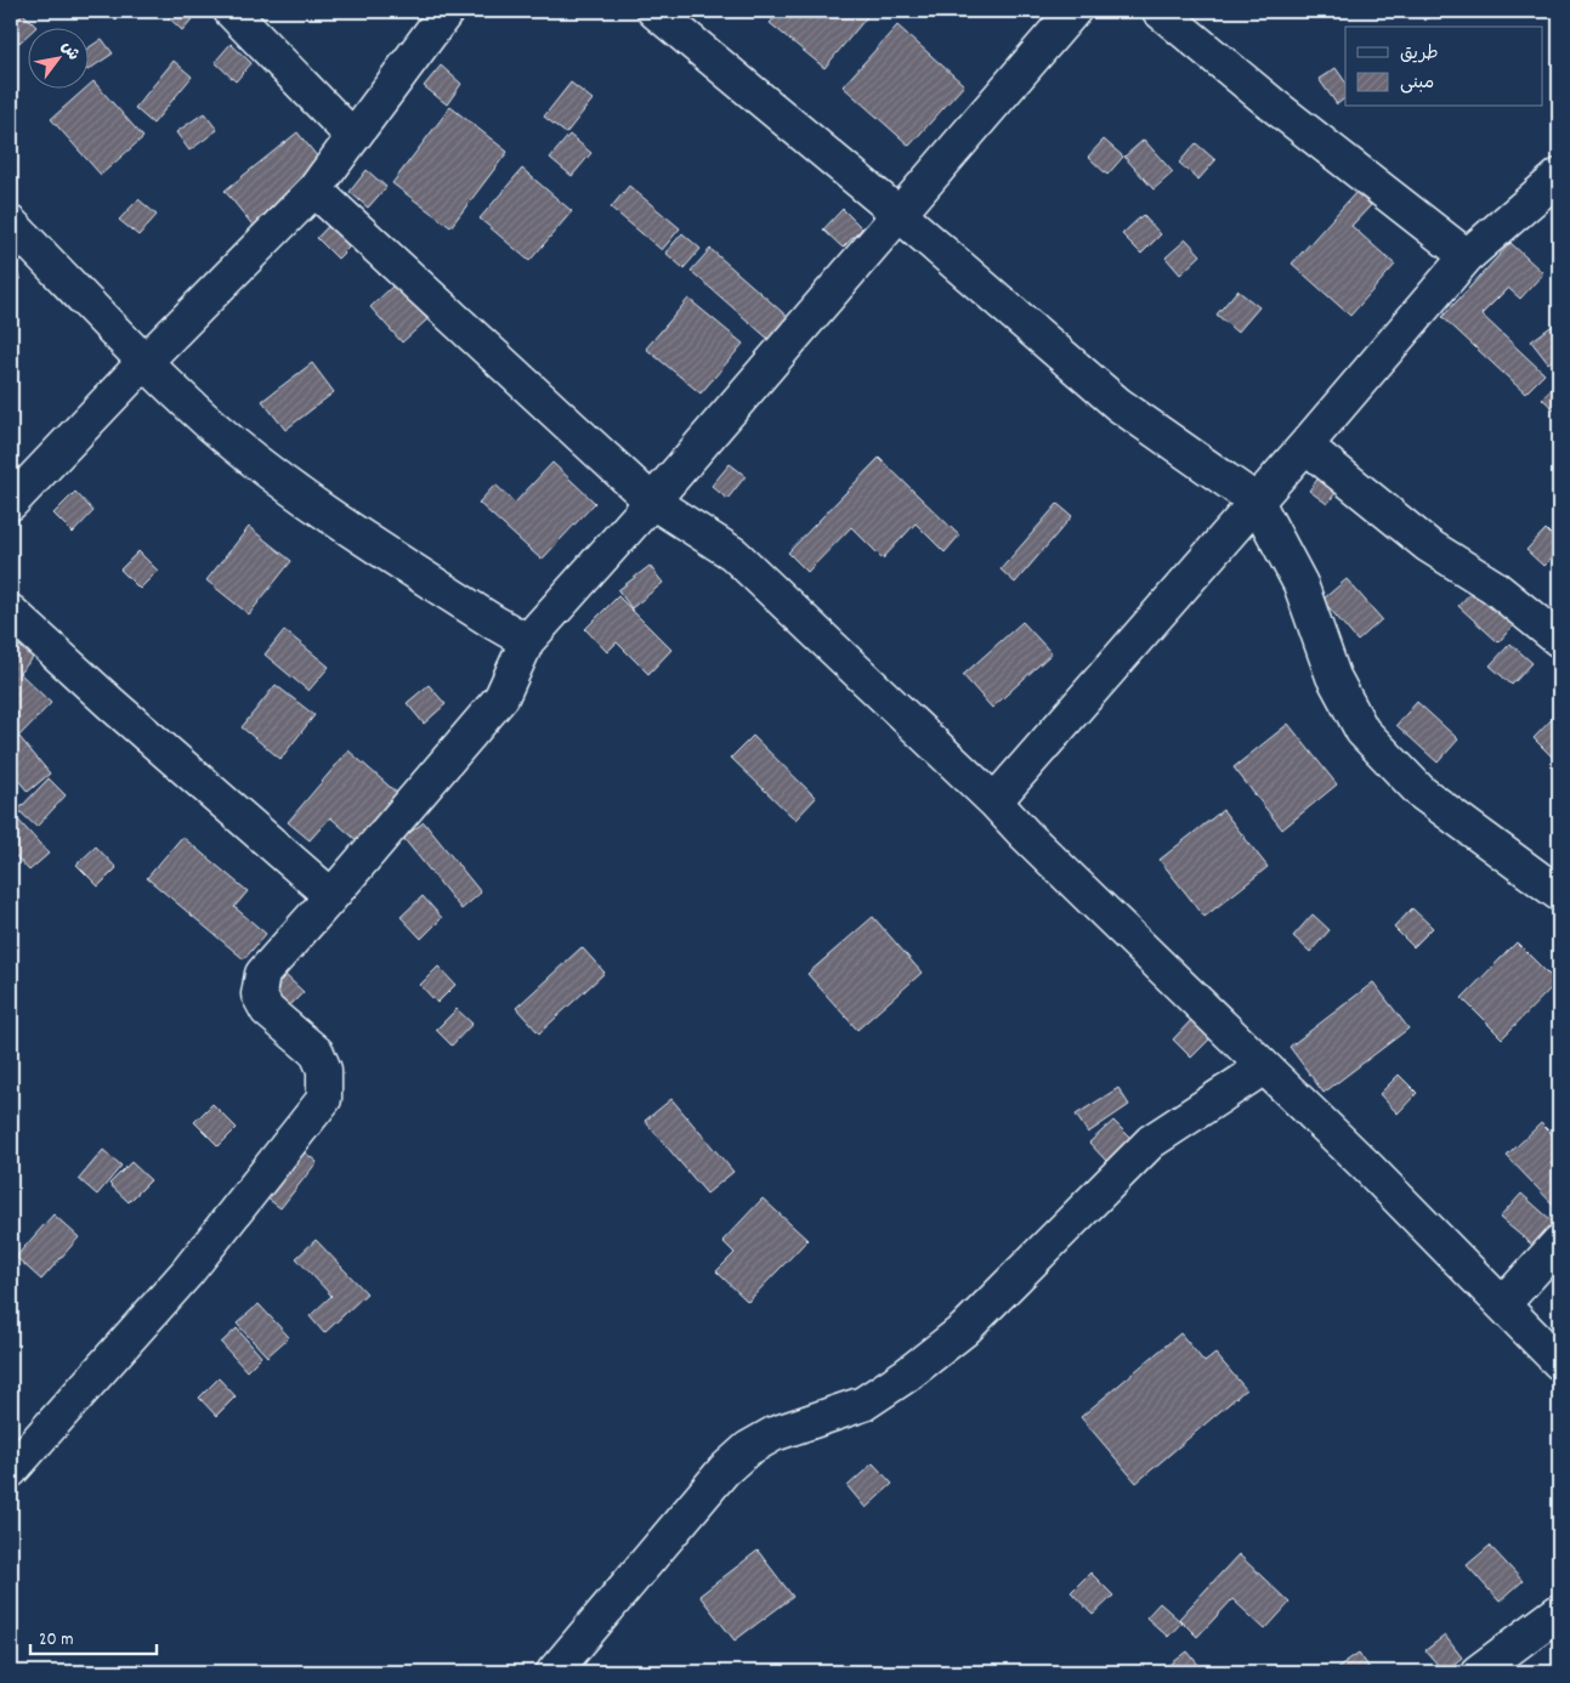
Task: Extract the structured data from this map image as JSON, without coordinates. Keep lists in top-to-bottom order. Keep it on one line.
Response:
{"legend":["طريق","مبنى"],"scale_bar":"20 m","north":"top right"}
